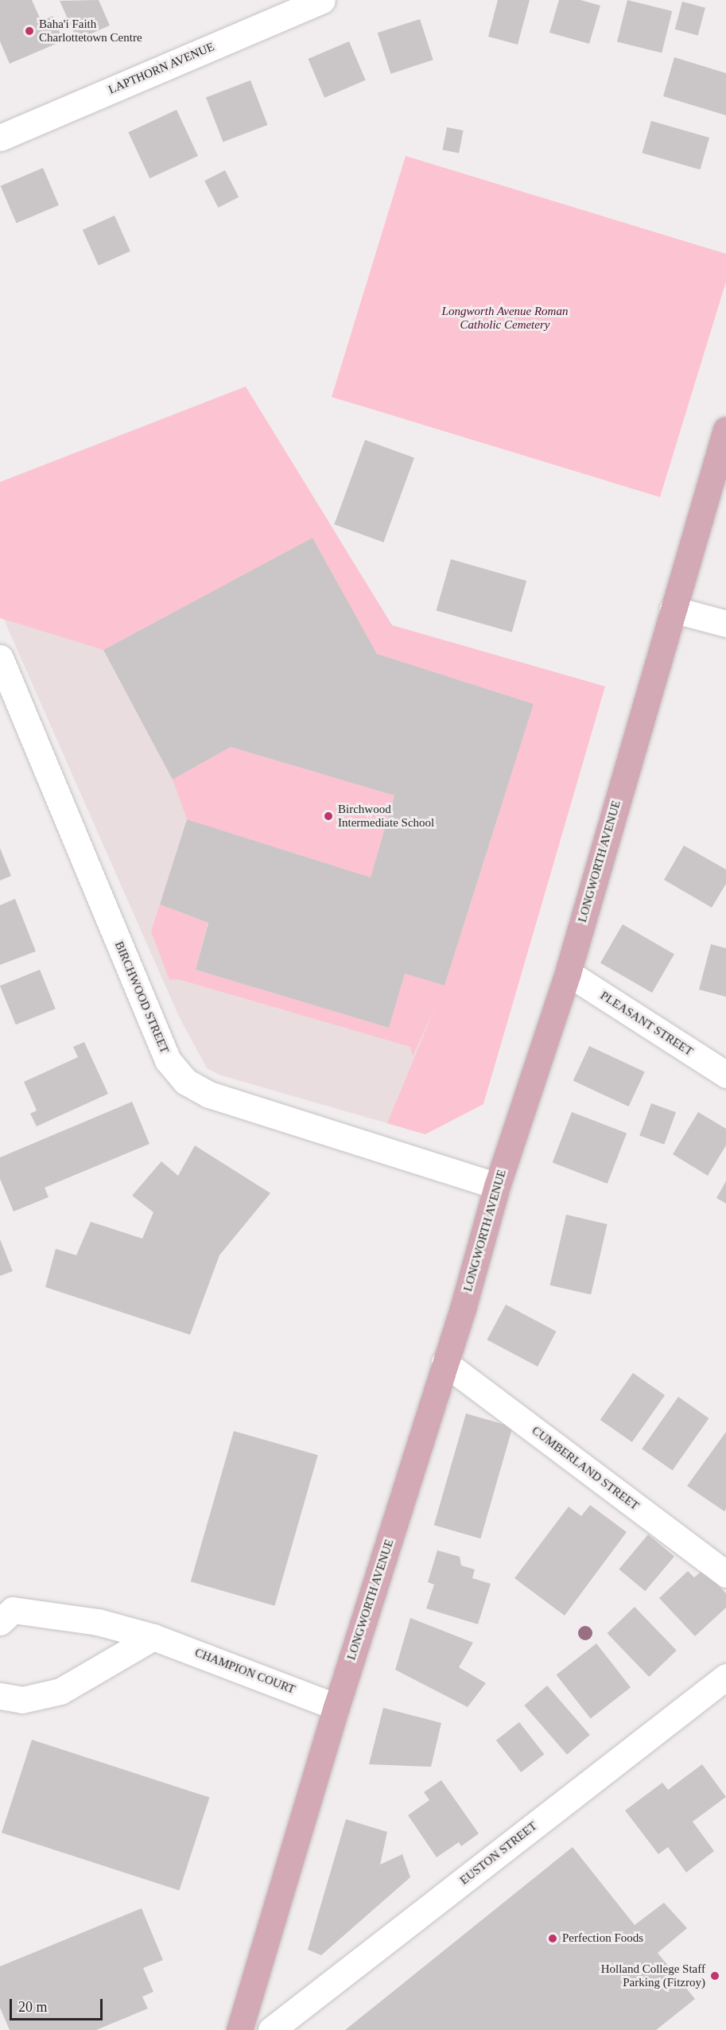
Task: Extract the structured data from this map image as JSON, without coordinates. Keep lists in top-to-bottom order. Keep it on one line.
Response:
{"streets":{"main road":["LONGWORTH AVENUE"],"street":["LAPTHORN AVENUE","BIRCHWOOD STREET","PLEASANT STREET","CUMBERLAND STREET","CHAMPION COURT","EUSTON STREET"]},"crossings":[["LONGWORTH AVENUE","BIRCHWOOD STREET"],["LONGWORTH AVENUE","PLEASANT STREET"],["LONGWORTH AVENUE","CUMBERLAND STREET"],["LONGWORTH AVENUE","CHAMPION COURT"]],"parks":["Longworth Avenue Roman Catholic Cemetery"],"places":["Baha'i Faith Charlottetown Centre","Birchwood Intermediate School","Perfection Foods","Holland College Staff Parking (Fitzroy)"],"scale_bar":"20 m"}
